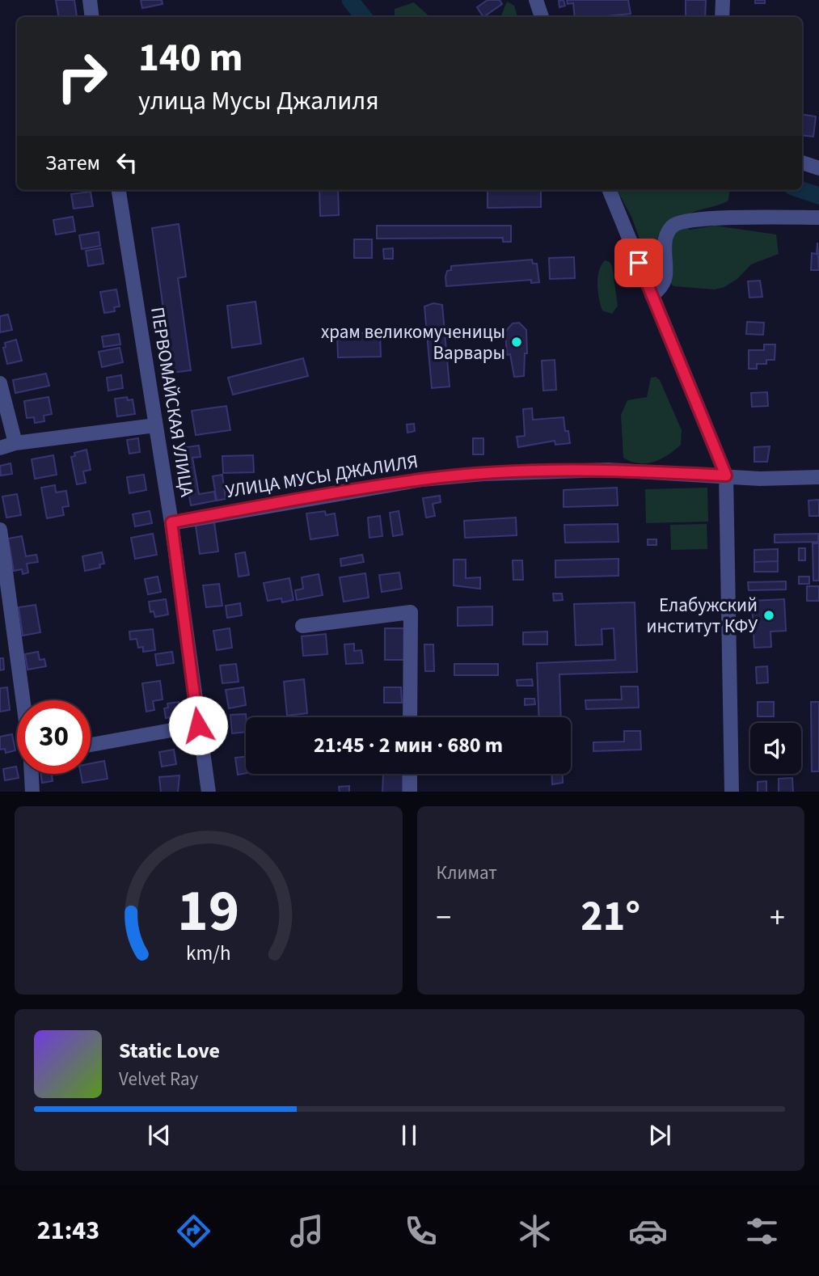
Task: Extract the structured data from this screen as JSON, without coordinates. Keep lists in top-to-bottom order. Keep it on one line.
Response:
{"streets":{"street":["ПЕРВОМАЙСКАЯ УЛИЦА","УЛИЦА МУСЫ ДЖАЛИЛЯ"]},"crossings":[["ПЕРВОМАЙСКАЯ УЛИЦА","УЛИЦА МУСЫ ДЖАЛИЛЯ"]],"places":["храм великомученицы Варвары","Елабужский институт КФУ"],"page":{"turn":["140 m","улица Мусы Джалиля"],"then":"Затем","limit":"30","trip":"21:45 · 2 мин · 680 m","tile":"Климат","heat":["−","21°","+"],"song":["Static Love","Velvet Ray"],"tabs":"21:43","gauge":["19","km/h"]}}
